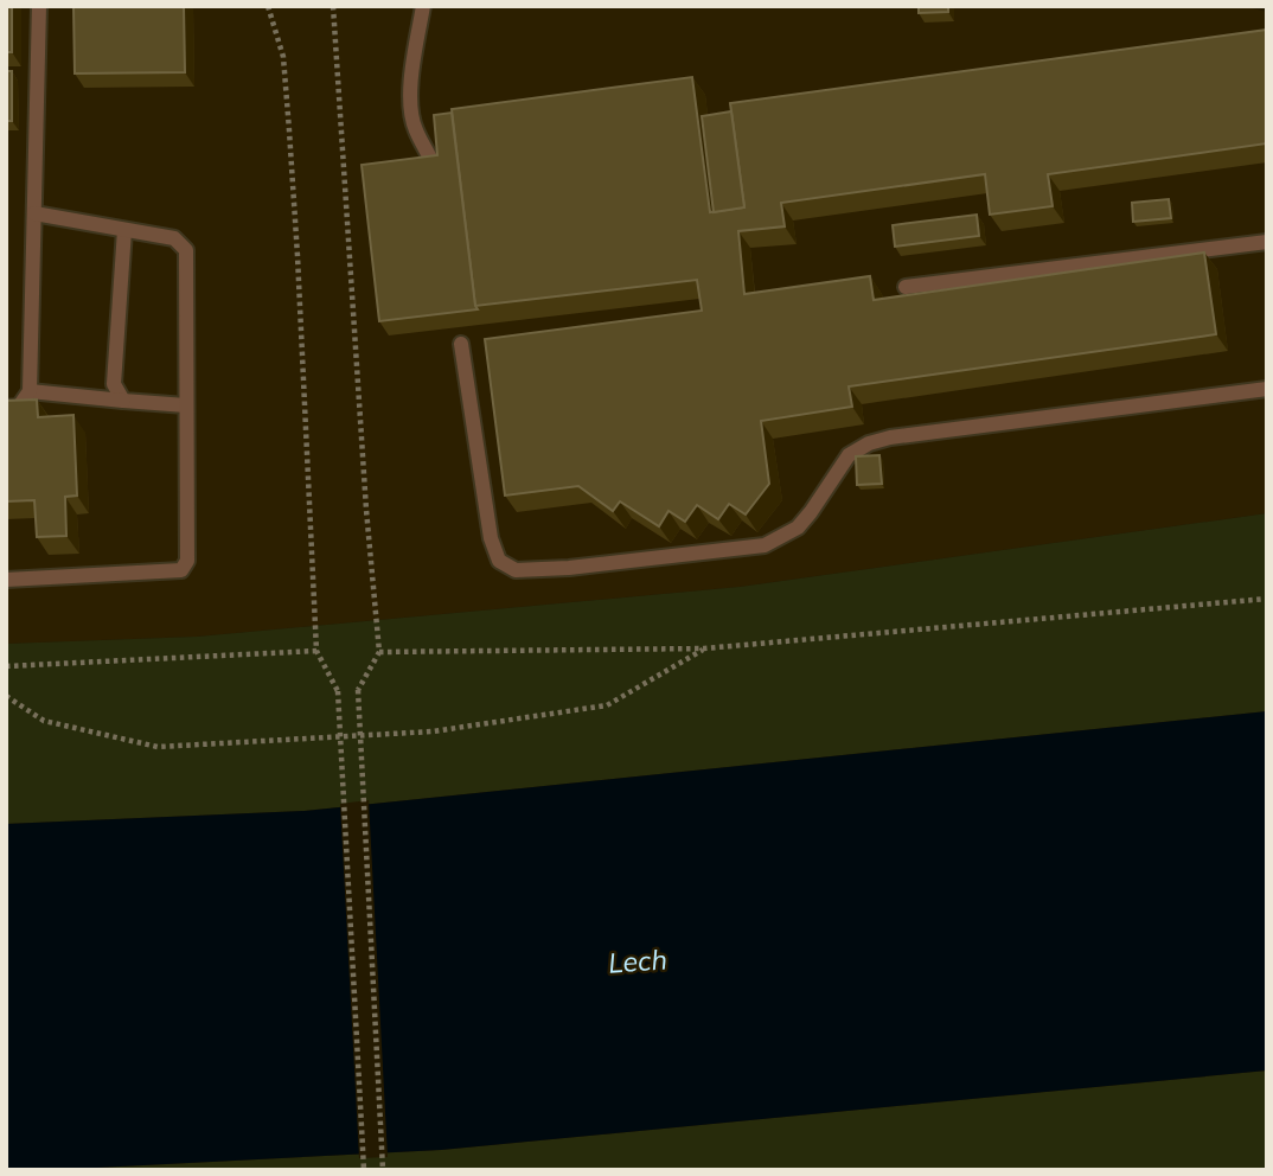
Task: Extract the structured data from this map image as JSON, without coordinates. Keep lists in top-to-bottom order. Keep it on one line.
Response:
{"water":["Lech"]}
